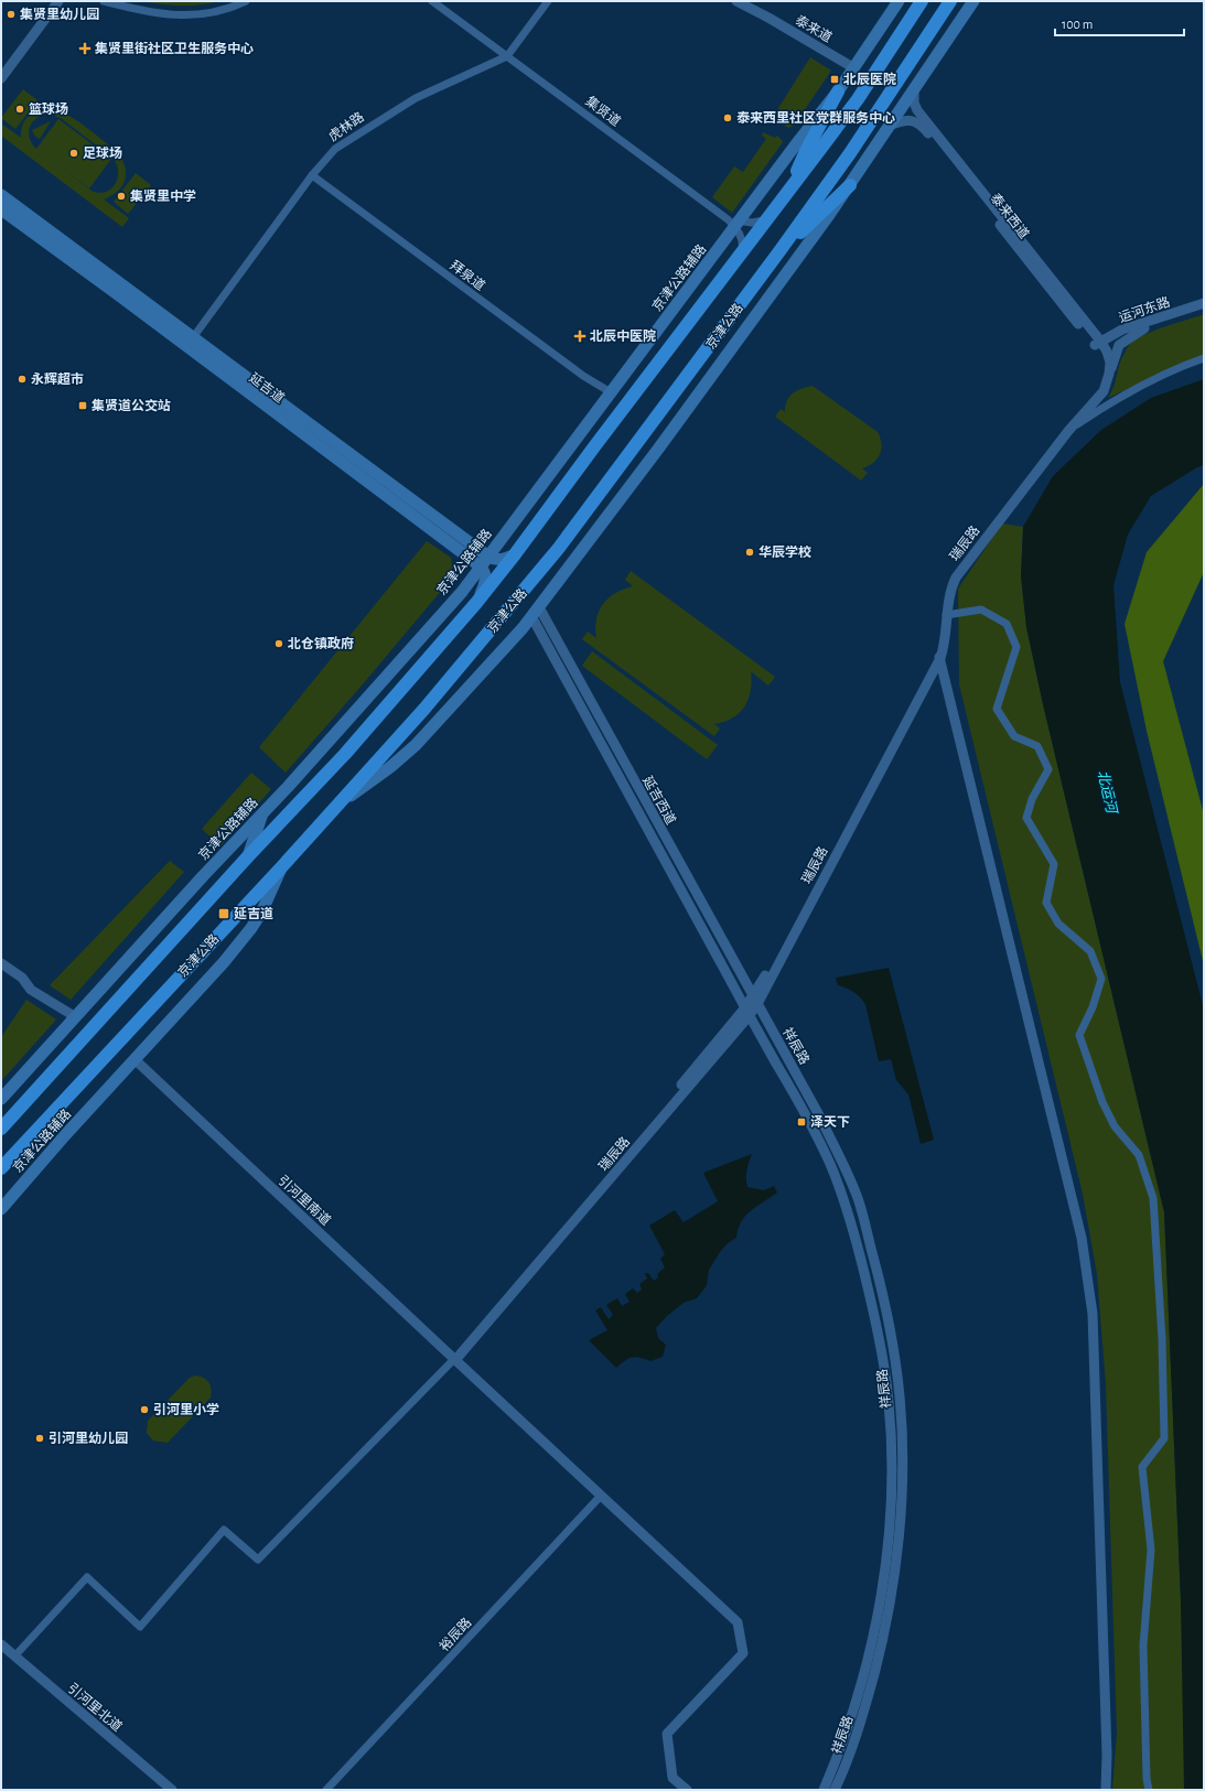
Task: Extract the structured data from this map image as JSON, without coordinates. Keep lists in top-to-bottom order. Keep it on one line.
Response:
{"streets":{"highway":["京津公路"],"main road":["京津公路辅路","延吉道"],"street":["泰来道","集贤道","虎林路","泰来西道","拜泉道","运河东路","瑞辰路","延吉西道","祥辰路","引河里南道","裕辰路","引河里北道"]},"crossings":[["泰来道","京津公路辅路"],["集贤道","虎林路"],["集贤道","京津公路辅路"],["虎林路","拜泉道"],["虎林路","延吉道"],["泰来西道","运河东路"],["泰来西道","瑞辰路"],["拜泉道","京津公路辅路"],["京津公路辅路","京津公路"],["京津公路辅路","延吉道"],["京津公路辅路","引河里南道"],["运河东路","瑞辰路"],["瑞辰路","延吉西道"],["瑞辰路","祥辰路"],["瑞辰路","引河里南道"],["延吉西道","祥辰路"],["引河里南道","裕辰路"]],"water":["北运河"],"places":{"other":["集贤里幼儿园","篮球场","泰来西里社区党群服务中心","足球场","集贤里中学","永辉超市","华辰学校","北仓镇政府","引河里小学","引河里幼儿园"],"health":["集贤里街社区卫生服务中心","北辰中医院"],"transit":["北辰医院","集贤道公交站","延吉道","泽天下"]},"scale_bar":"100 m"}
